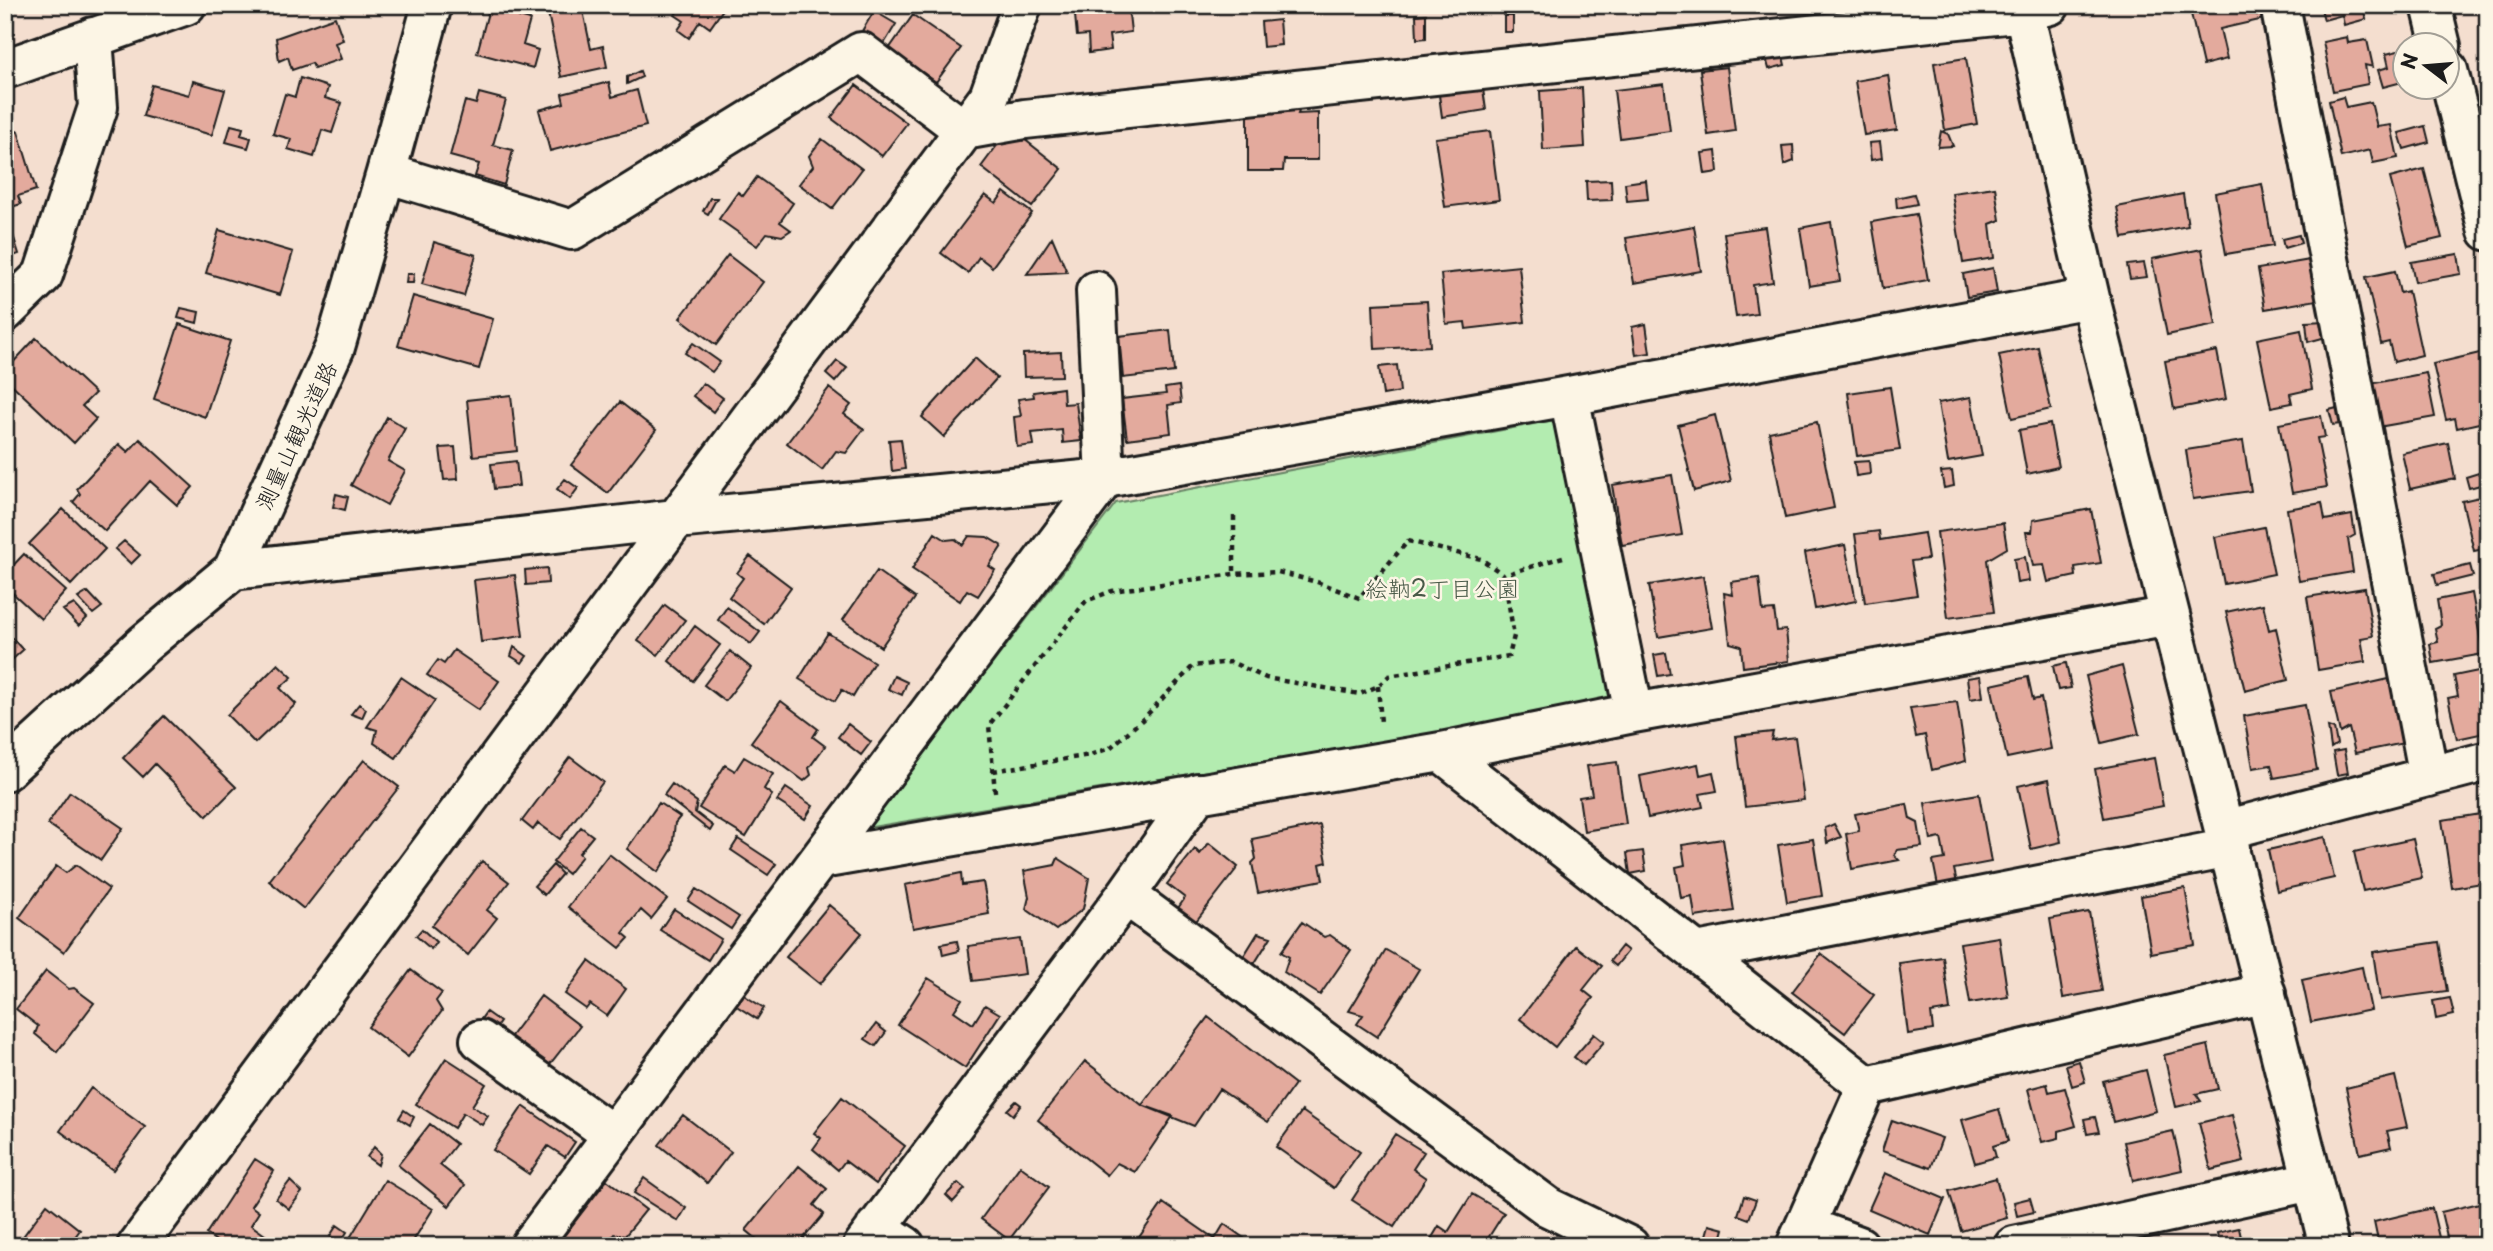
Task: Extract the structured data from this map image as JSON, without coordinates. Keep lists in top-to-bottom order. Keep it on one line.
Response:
{"streets":{"street":["測量山観光道路"]},"parks":["絵靹2丁目公園"],"north":"left"}
